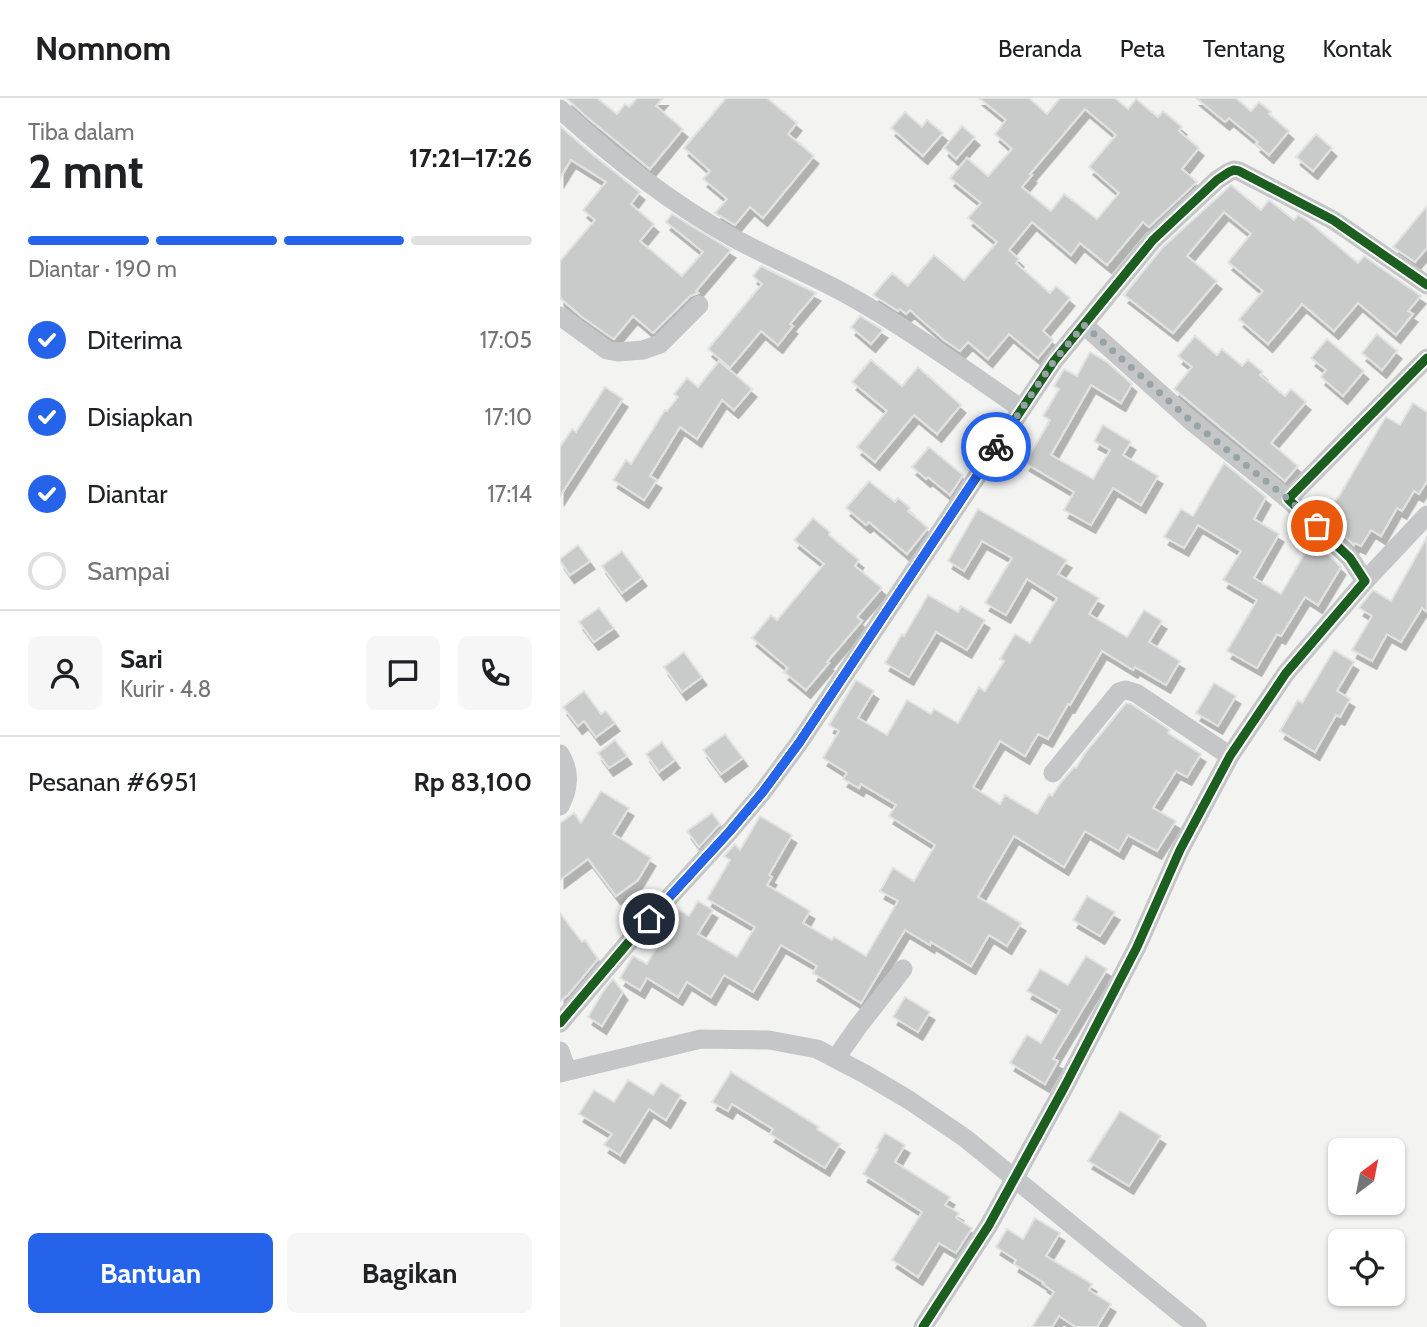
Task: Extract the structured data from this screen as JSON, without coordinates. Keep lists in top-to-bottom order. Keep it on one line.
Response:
{"north":"top right","page":{"header":"Nomnom","nav":["Beranda","Peta","Tentang","Kontak"],"heading":["2 mnt","Tiba dalam","17:21–17:26"],"panel":["Sari","Kurir · 4.8","Pesanan #6951","Rp 83,100"],"bar":"Diantar · 190 m","list":[["Diterima","17:05"],["Disiapkan","17:10"],["Diantar","17:14"],"Sampai"],"buttons":["Bantuan","Bagikan"]}}
